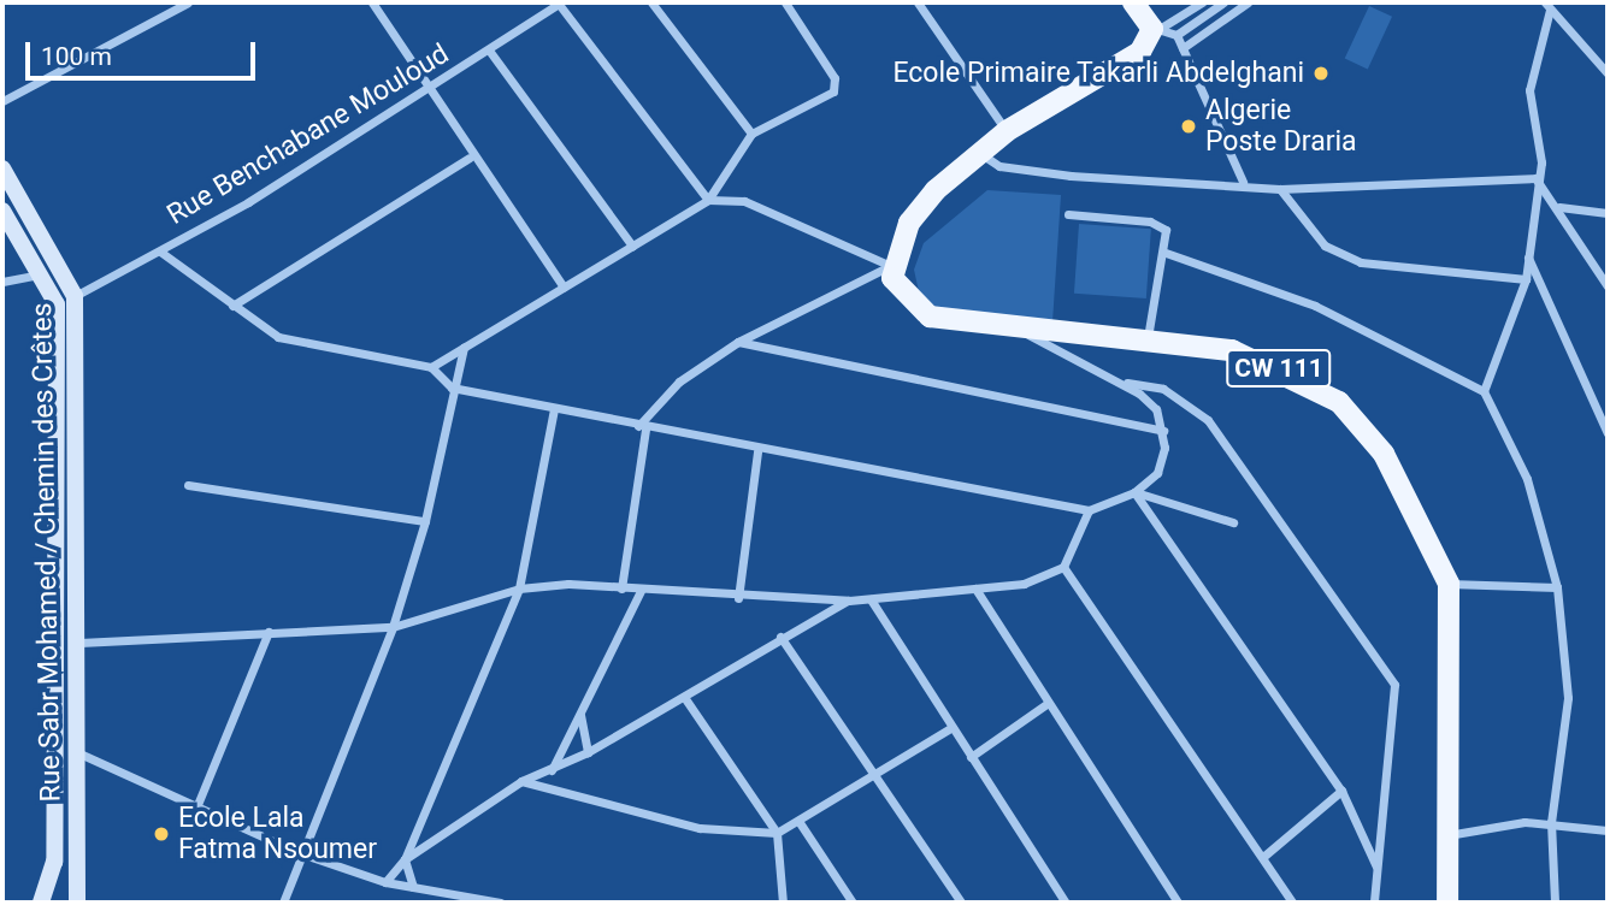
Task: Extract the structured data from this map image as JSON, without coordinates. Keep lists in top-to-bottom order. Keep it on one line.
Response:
{"streets":{"main road":["CW 111","Rue Sabr Mohamed / Chemin des Crêtes"],"street":["Rue Benchabane Mouloud"]},"crossings":[["Rue Benchabane Mouloud","Rue Sabr Mohamed / Chemin des Crêtes"]],"places":["Ecole Primaire Takarli Abdelghani","Algerie Poste Draria","Ecole Lala Fatma Nsoumer"],"scale_bar":"100 m"}
